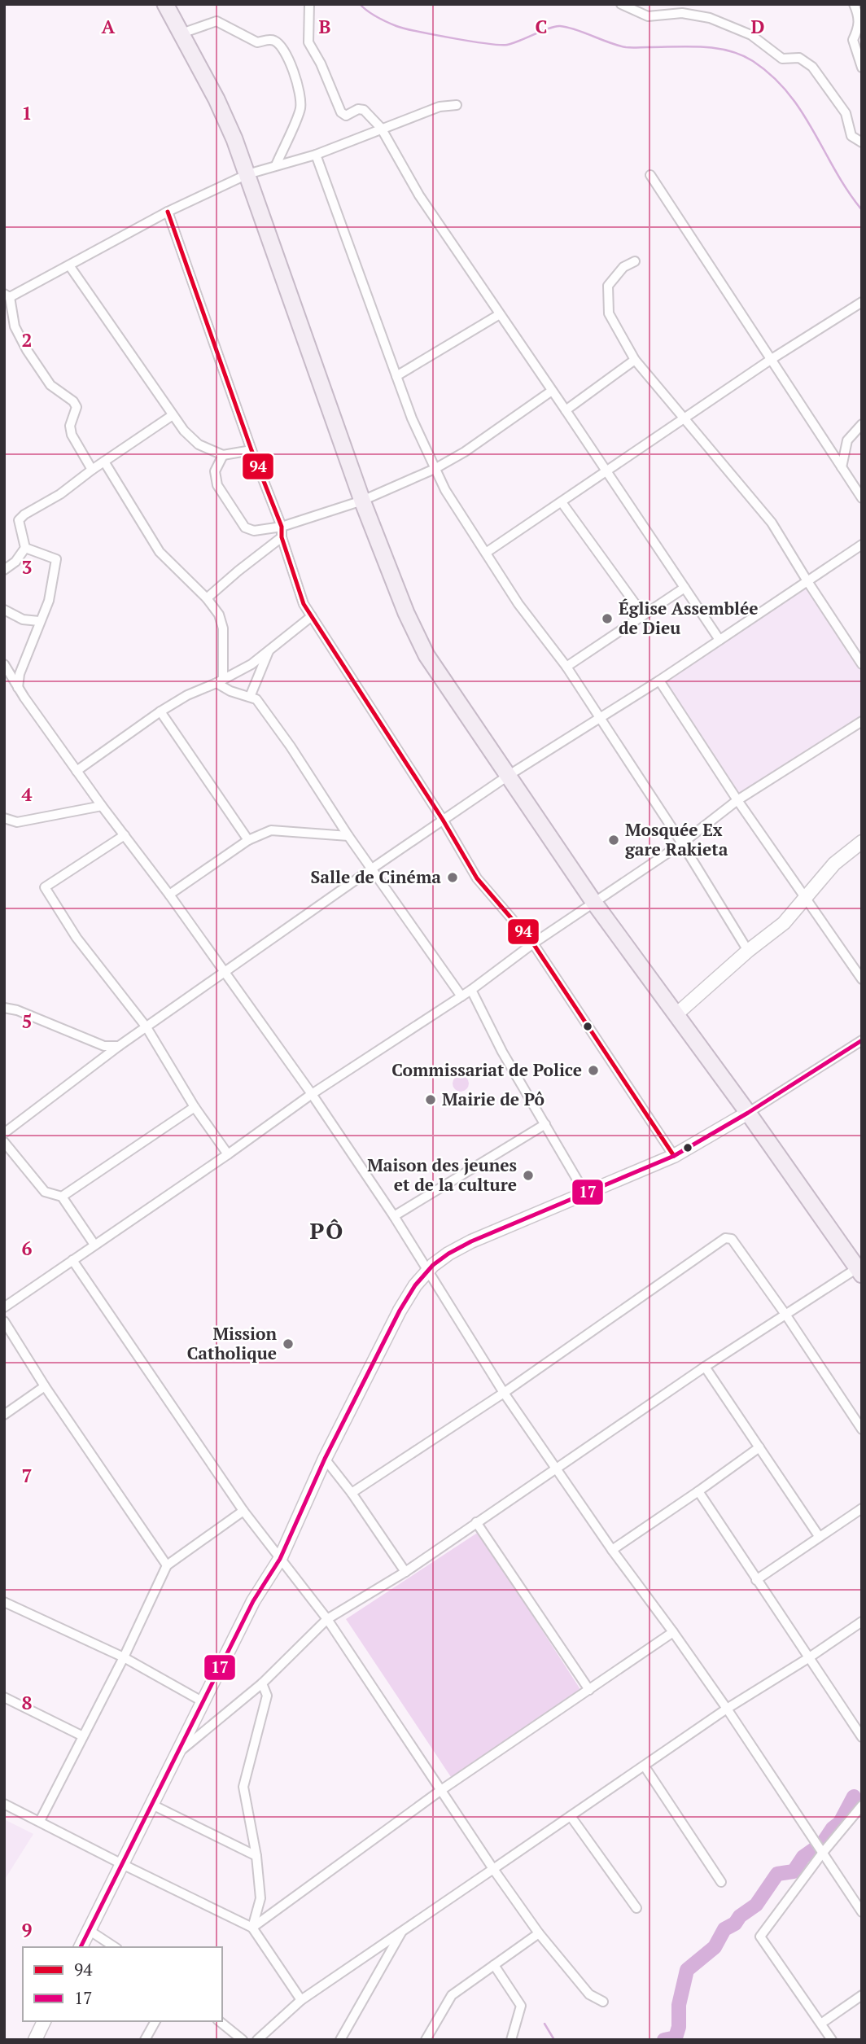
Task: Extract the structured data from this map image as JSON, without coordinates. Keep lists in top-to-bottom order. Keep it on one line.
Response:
{"districts":["PÔ"],"places":["Église Assemblée de Dieu","Mosquée Ex gare Rakieta","Salle de Cinéma","Commissariat de Police","Mairie de Pô","Maison des jeunes et de la culture","Mission Catholique"],"lines":["transit line 94","transit line 17"],"legend":["94","17"],"grid":{"columns":["A","B","C","D"],"rows":["1","2","3","4","5","6","7","8","9"]}}
